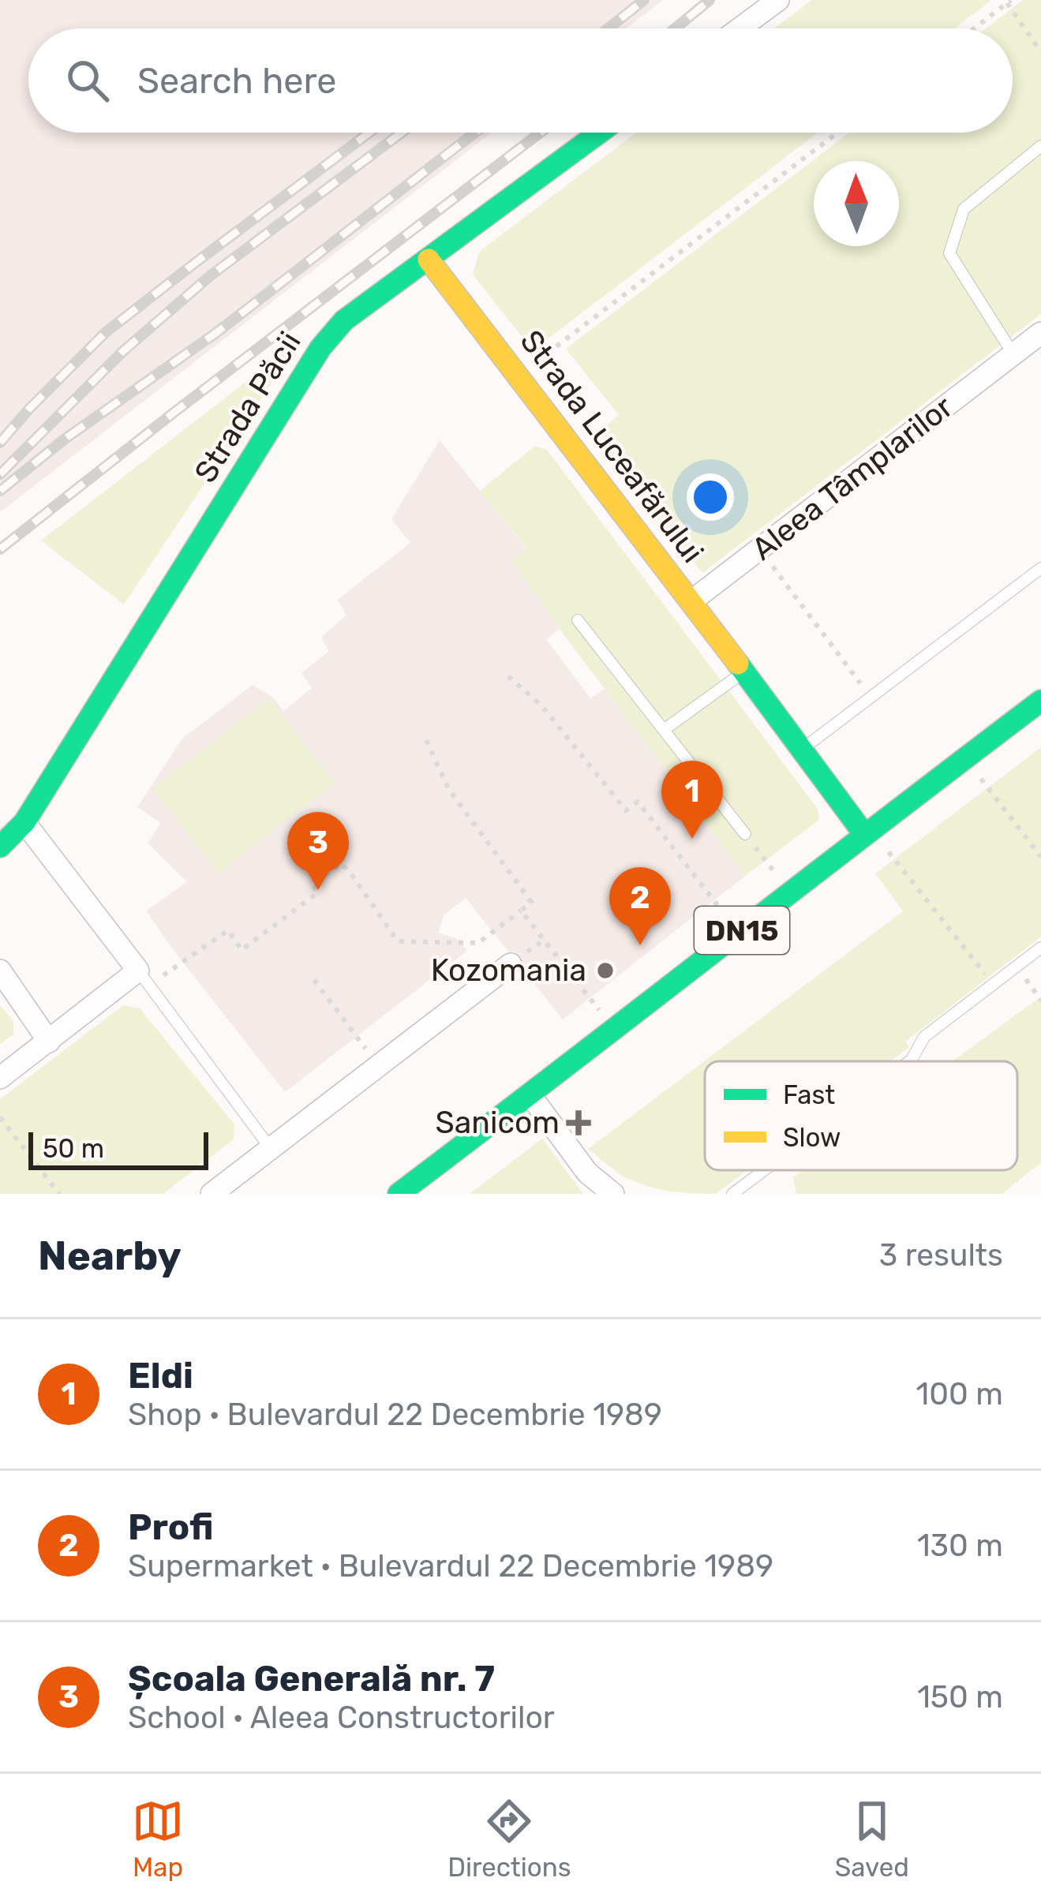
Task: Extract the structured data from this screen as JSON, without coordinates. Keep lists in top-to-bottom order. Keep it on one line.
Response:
{"streets":{"street":["Strada Păcii","Strada Luceafărului","Aleea Tâmplarilor","DN15"]},"crossings":[["Strada Păcii","Strada Luceafărului"],["Strada Luceafărului","Aleea Tâmplarilor"],["Strada Luceafărului","DN15"]],"places":{"other":["Kozomania"],"health":["Sanicom"]},"legend":["Fast","Slow"],"scale_bar":"50 m","north":"top","page":{"search":"Search here","pins":["1","3","2"],"scale":"50 m","heading":["Nearby","3 results"],"list":[{"mark":"1","name":"Eldi","note":"Shop · Bulevardul 22 Decembrie 1989","value":"100 m"},{"mark":"2","name":"Profi","note":"Supermarket · Bulevardul 22 Decembrie 1989","value":"130 m"},{"mark":"3","name":"Școala Generală nr. 7","note":"School · Aleea Constructorilor","value":"150 m"}],"nav":["Map","Directions","Saved"]}}
